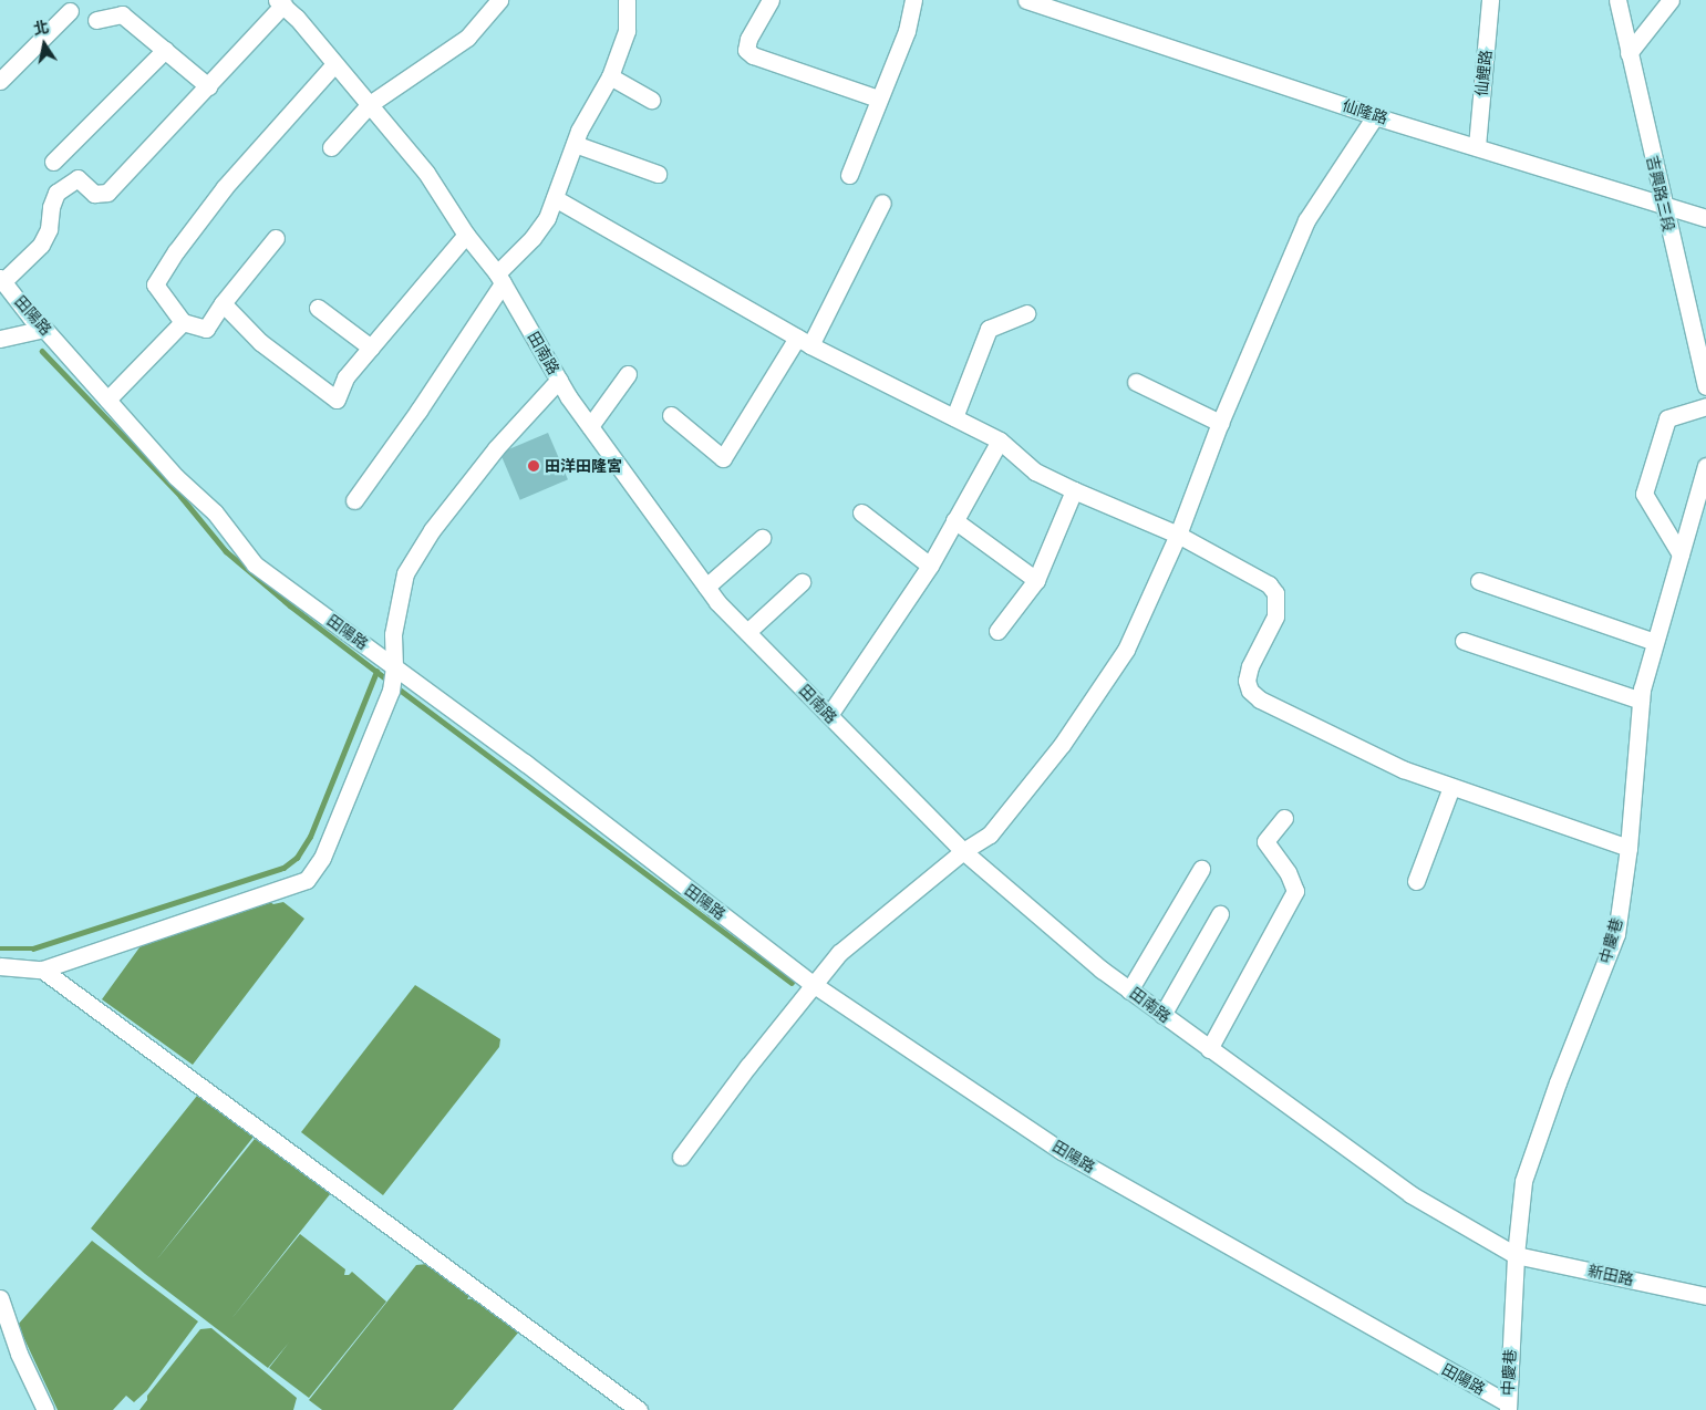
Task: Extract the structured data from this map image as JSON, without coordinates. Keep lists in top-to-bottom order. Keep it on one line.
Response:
{"streets":{"street":["仙鯉路","仙隆路","吉興路三段","田陽路","田南路","中慶巷","新田路"]},"crossings":[["仙鯉路","仙隆路"],["仙隆路","吉興路三段"],["田陽路","中慶巷"],["田南路","中慶巷"],["田南路","新田路"],["中慶巷","新田路"]],"places":["田洋田隆宮"],"north":"top"}
